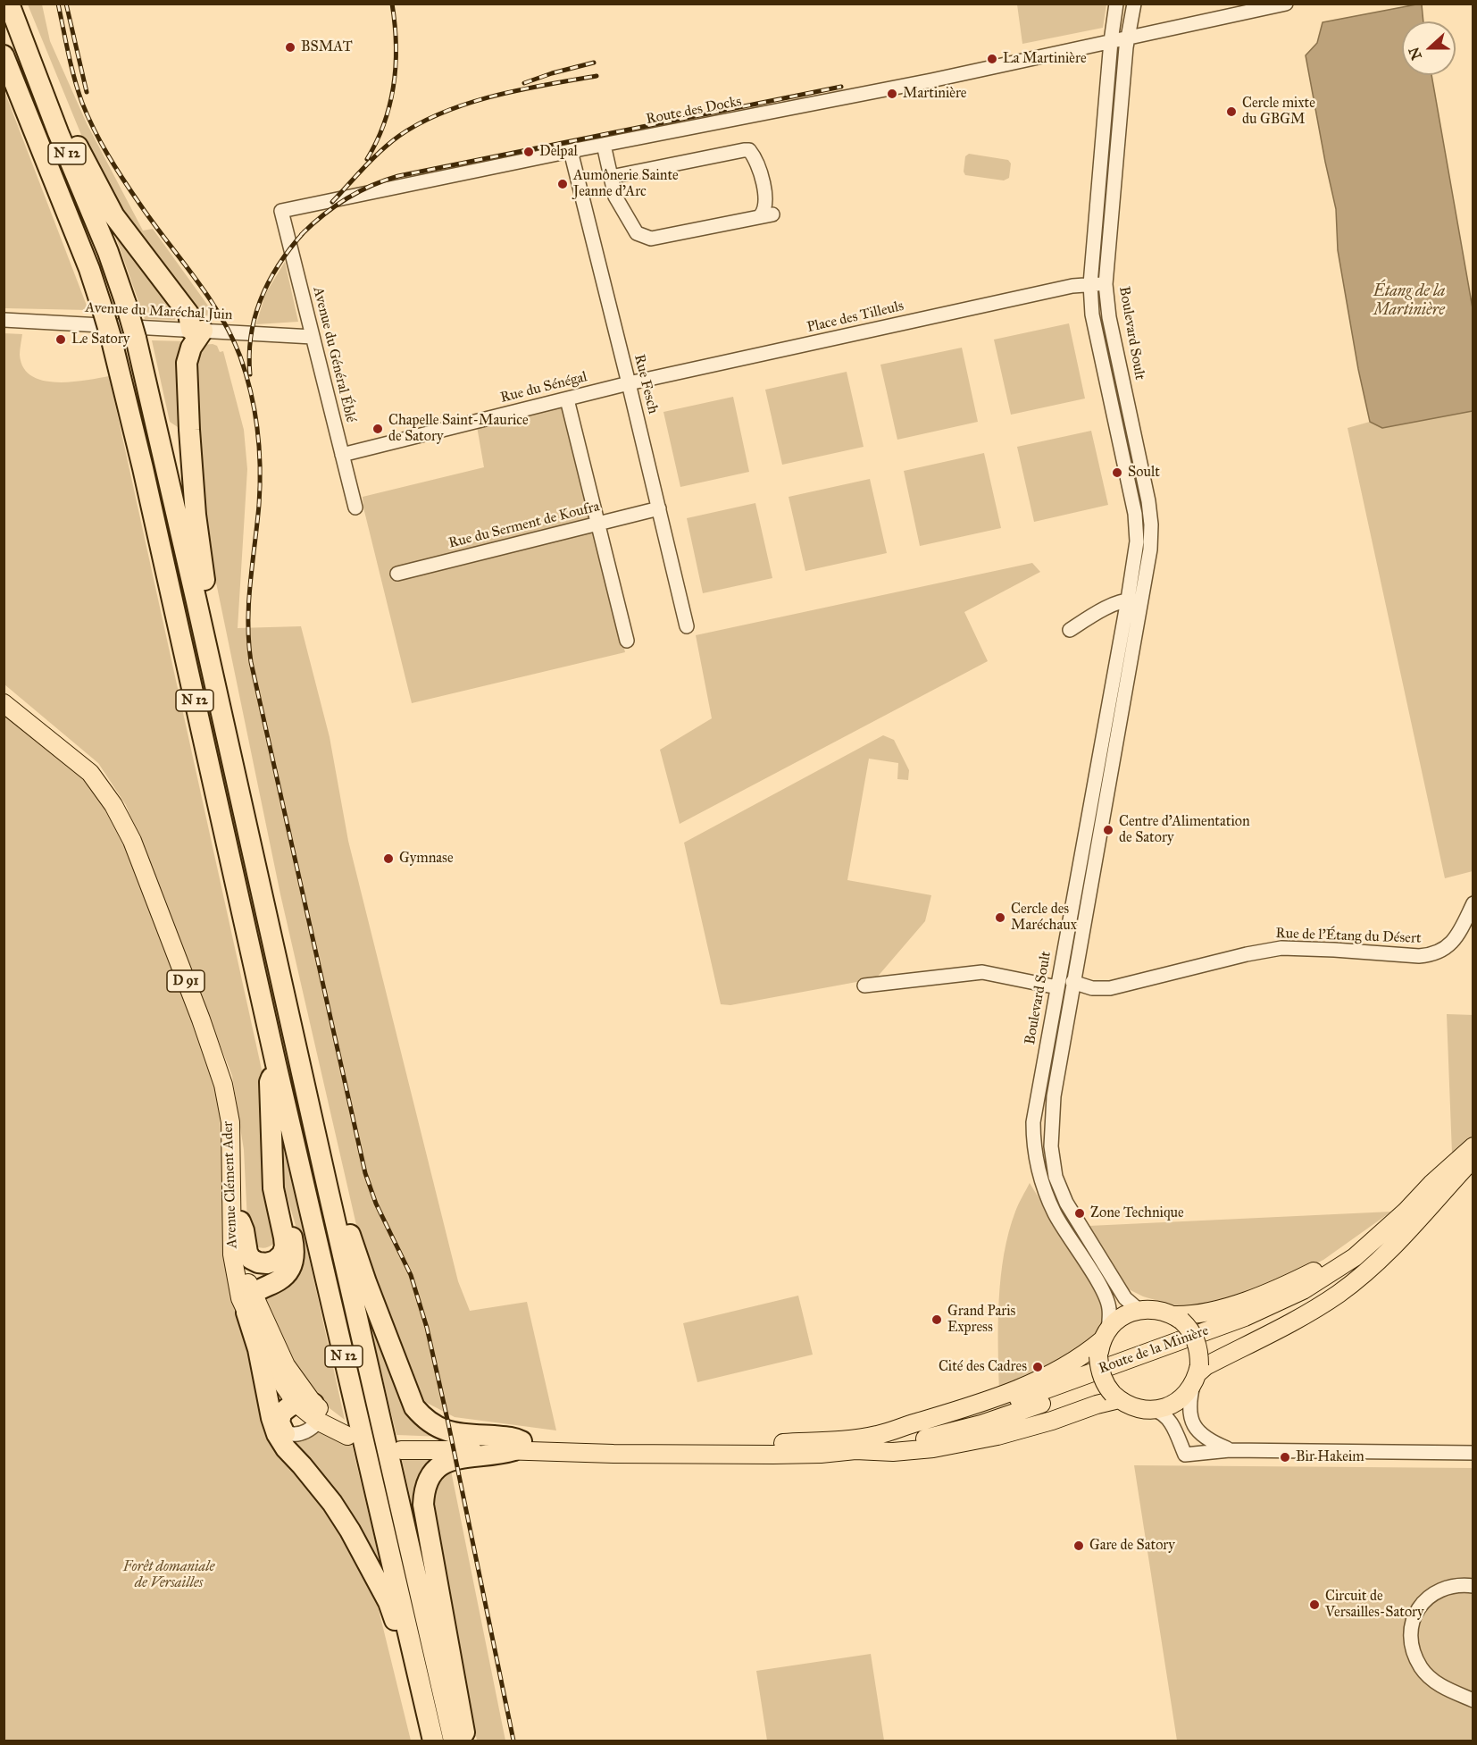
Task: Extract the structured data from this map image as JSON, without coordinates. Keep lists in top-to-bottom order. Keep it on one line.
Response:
{"streets":{"highway":["N 12"],"main road":["D 91","Avenue Clément Ader","Route de la Minière"],"street":["Route des Docks","Avenue du Maréchal Juin","Place des Tilleuls","Boulevard Soult","Avenue du Général Éblé","Rue Fesch","Rue du Sénégal","Rue du Serment de Koufra","Rue de l'Étang du Désert"]},"crossings":[["Route des Docks","Boulevard Soult"],["Route des Docks","Avenue du Général Éblé"],["Route des Docks","Rue Fesch"],["Avenue du Maréchal Juin","Avenue du Général Éblé"],["Place des Tilleuls","Boulevard Soult"],["Place des Tilleuls","Rue Fesch"],["Place des Tilleuls","Rue du Sénégal"],["Boulevard Soult","Rue de l'Étang du Désert"],["Avenue du Général Éblé","Rue du Sénégal"],["Rue Fesch","Rue du Sénégal"],["Rue Fesch","Rue du Serment de Koufra"]],"water":["Étang de la Martinière"],"parks":["Forêt domaniale de Versailles"],"places":["BSMAT","La Martinière","Martinière","Cercle mixte du GBGM","Delpal","Aumônerie Sainte Jeanne d'Arc","Le Satory","Chapelle Saint-Maurice de Satory","Soult","Centre d'Alimentation de Satory","Gymnase","Cercle des Maréchaux","Zone Technique","Grand Paris Express","Cité des Cadres","Bir Hakeim","Gare de Satory","Circuit de Versailles-Satory"],"north":"left"}
